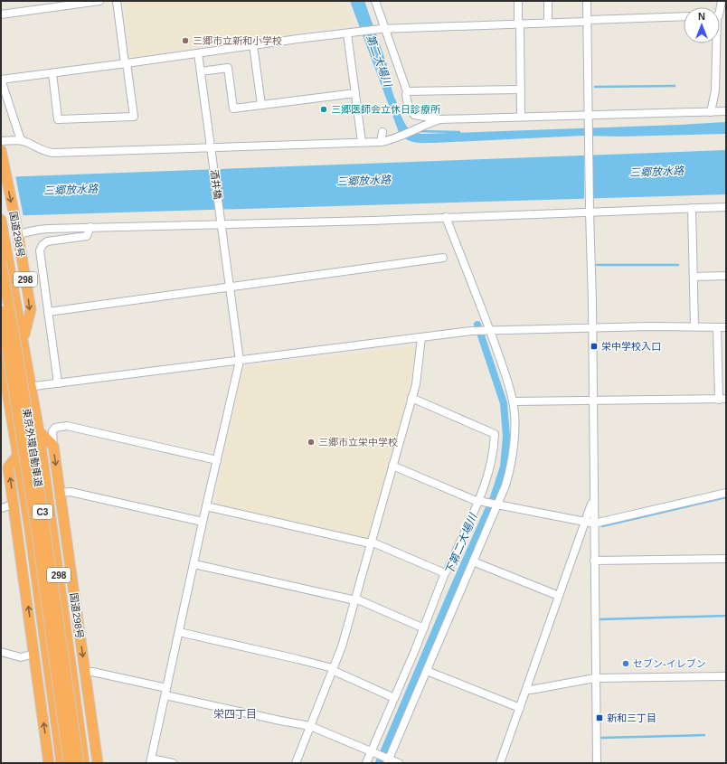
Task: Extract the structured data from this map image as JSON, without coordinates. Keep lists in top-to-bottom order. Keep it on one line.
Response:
{"streets":{"highway":["国道298号","298","東京外環自動車道","C3"],"street":["酒井橋"]},"districts":["栄四丁目"],"water":["第二大場川","三郷放水路","下第二大場川"],"places":{"other":["三郷市立新和小学校","三郷医師会立休日診療所","三郷市立栄中学校","セブン-イレブン"],"transit":["栄中学校入口","新和三丁目"]},"north":"top"}
